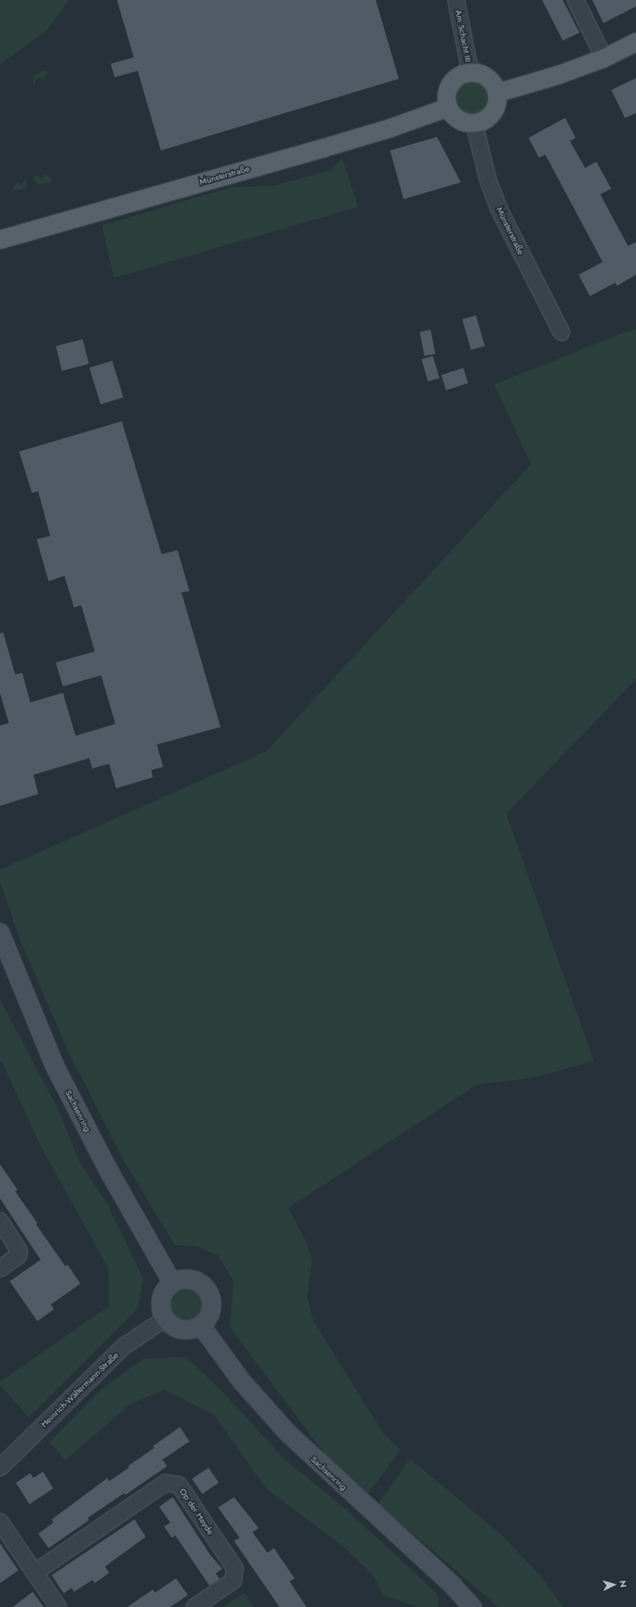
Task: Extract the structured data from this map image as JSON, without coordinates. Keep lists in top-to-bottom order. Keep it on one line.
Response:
{"streets":{"main road":["Münsterstraße"],"street":["Am Schacht III","Sachsenring","Heinrich-Wältermann-Straße","Op der Heyde"]},"crossings":[["Am Schacht III","Münsterstraße"],["Sachsenring","Heinrich-Wältermann-Straße"]],"north":"right"}
